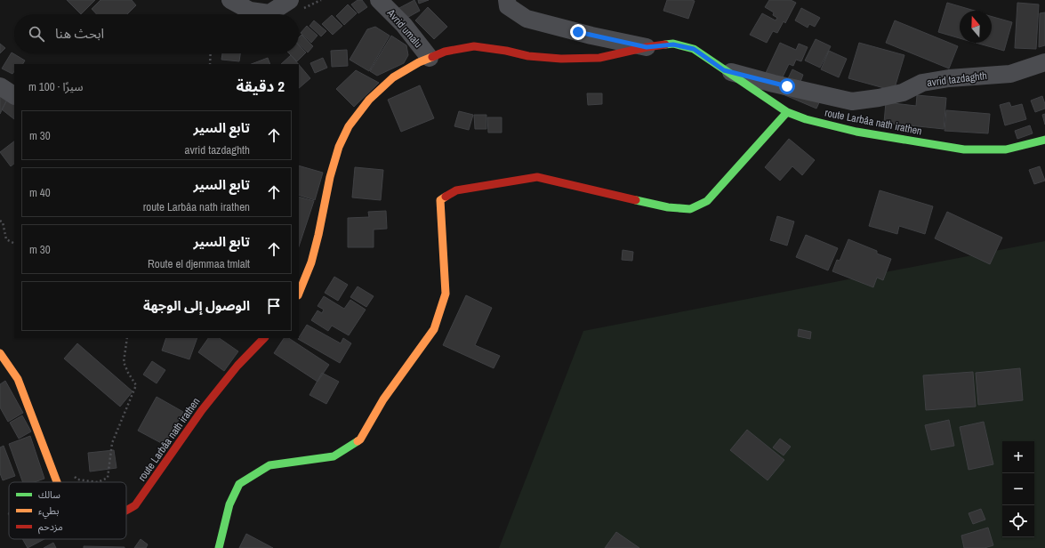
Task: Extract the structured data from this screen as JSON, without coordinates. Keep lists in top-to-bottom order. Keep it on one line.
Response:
{"streets":{"main road":["route Larbâa nath irathen"],"street":["Avrid umalu","avrid tazdaghth"]},"crossings":[["Avrid umalu","route Larbâa nath irathen"],["avrid tazdaghth","route Larbâa nath irathen"]],"legend":["سالك","بطيء","مزدحم"],"north":"top","page":{"search":"ابحث هنا","heading":["2 دقيقة","سيرًا · 100 m"],"list":[["تابع السير","avrid tazdaghth","30 m"],["تابع السير","route Larbâa nath irathen","40 m"],["تابع السير","Route el djemmaa tmlalt","30 m"],"الوصول إلى الوجهة"],"map_buttons":["+","−"]}}
